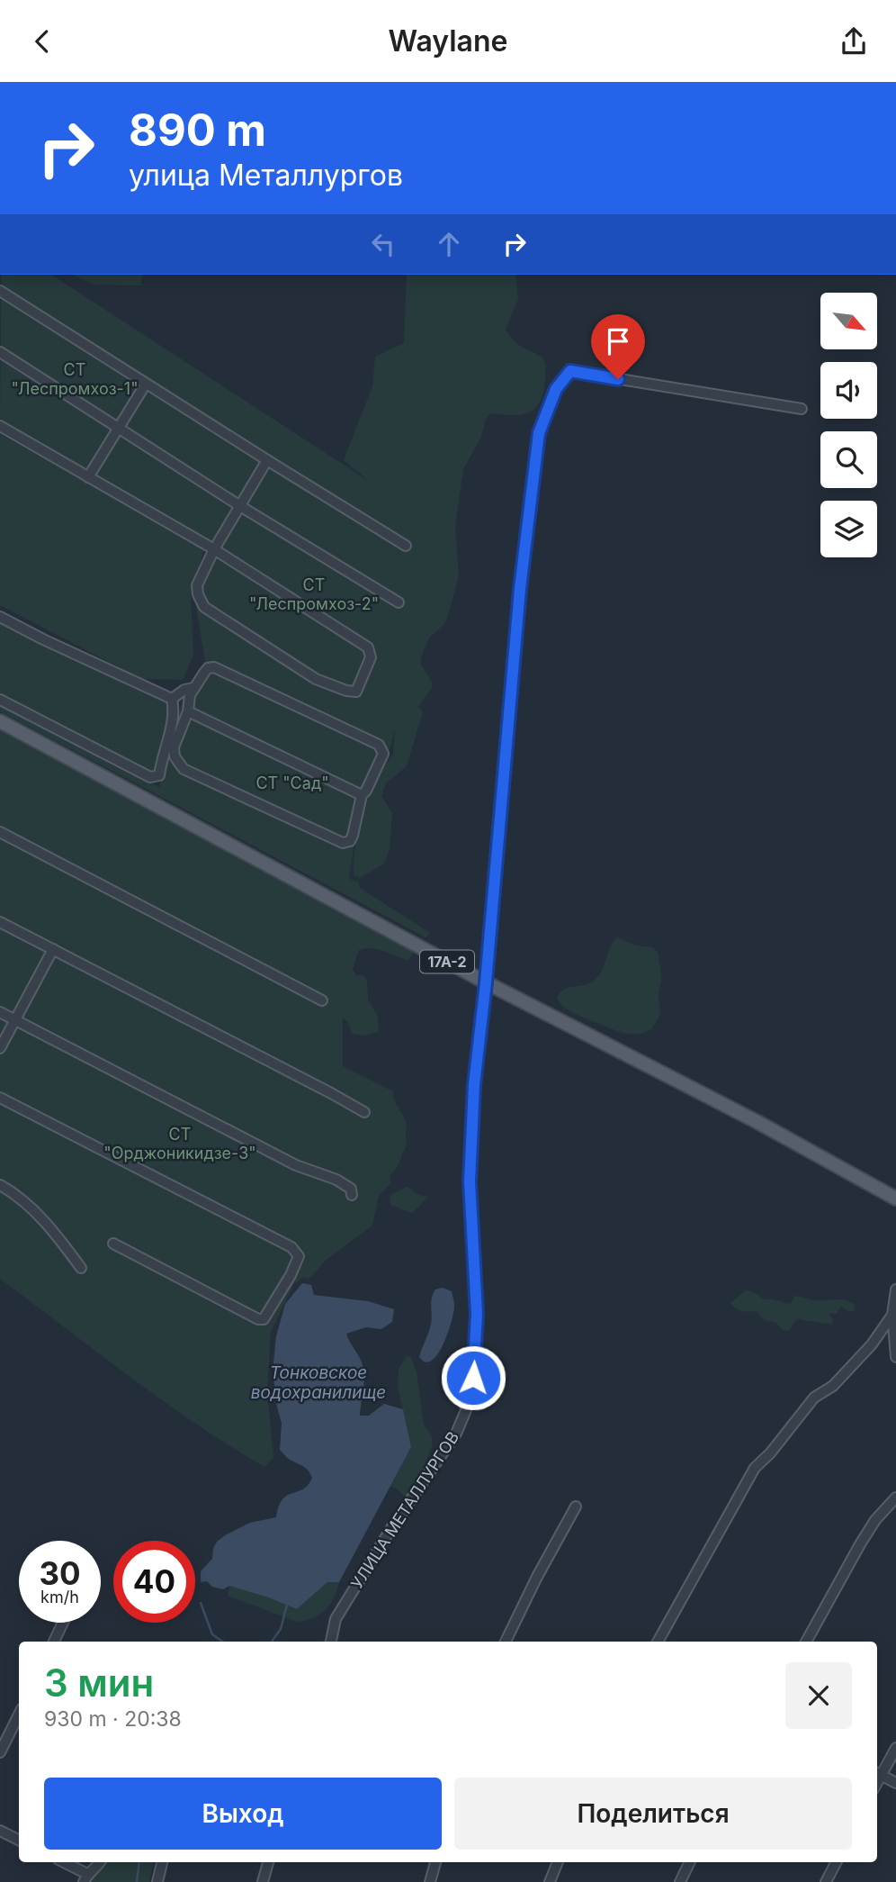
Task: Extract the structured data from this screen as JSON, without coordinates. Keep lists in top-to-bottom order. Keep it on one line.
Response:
{"streets":{"main road":["17А-2"],"street":["УЛИЦА МЕТАЛЛУРГОВ"]},"crossings":[["17А-2","УЛИЦА МЕТАЛЛУРГОВ"]],"water":["Тонковское водохранилище"],"parks":["СТ \"Леспромхоз-1\"","СТ \"Леспромхоз-2\"","СТ \"Сад\"","СТ \"Орджоникидзе-3\""],"north":"bottom right","page":{"header":"Waylane","turn":["890 m","улица Металлургов"],"speed":"30 km/h","limit":"40","heading":["3 мин","930 m · 20:38"],"buttons":["Выход","Поделиться"]}}
